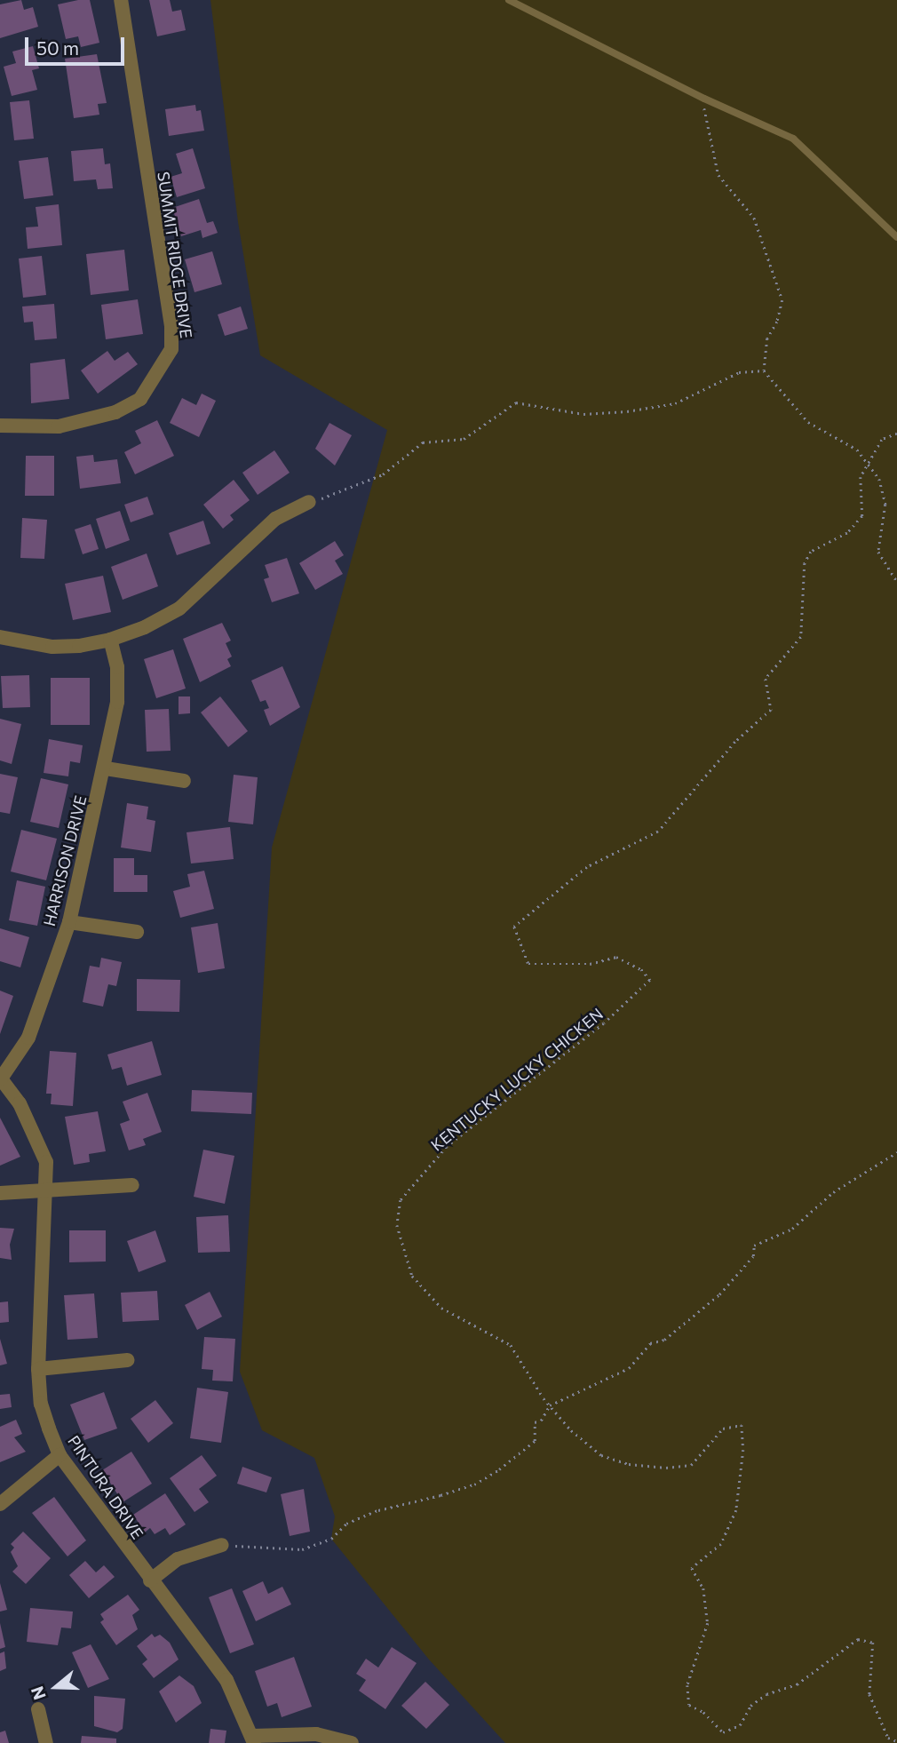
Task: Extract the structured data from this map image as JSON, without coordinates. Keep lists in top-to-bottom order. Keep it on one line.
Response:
{"streets":{"street":["SUMMIT RIDGE DRIVE","HARRISON DRIVE","PINTURA DRIVE"],"path":["KENTUCKY LUCKY CHICKEN"]},"crossings":[["HARRISON DRIVE","PINTURA DRIVE"]],"scale_bar":"50 m","north":"left"}
